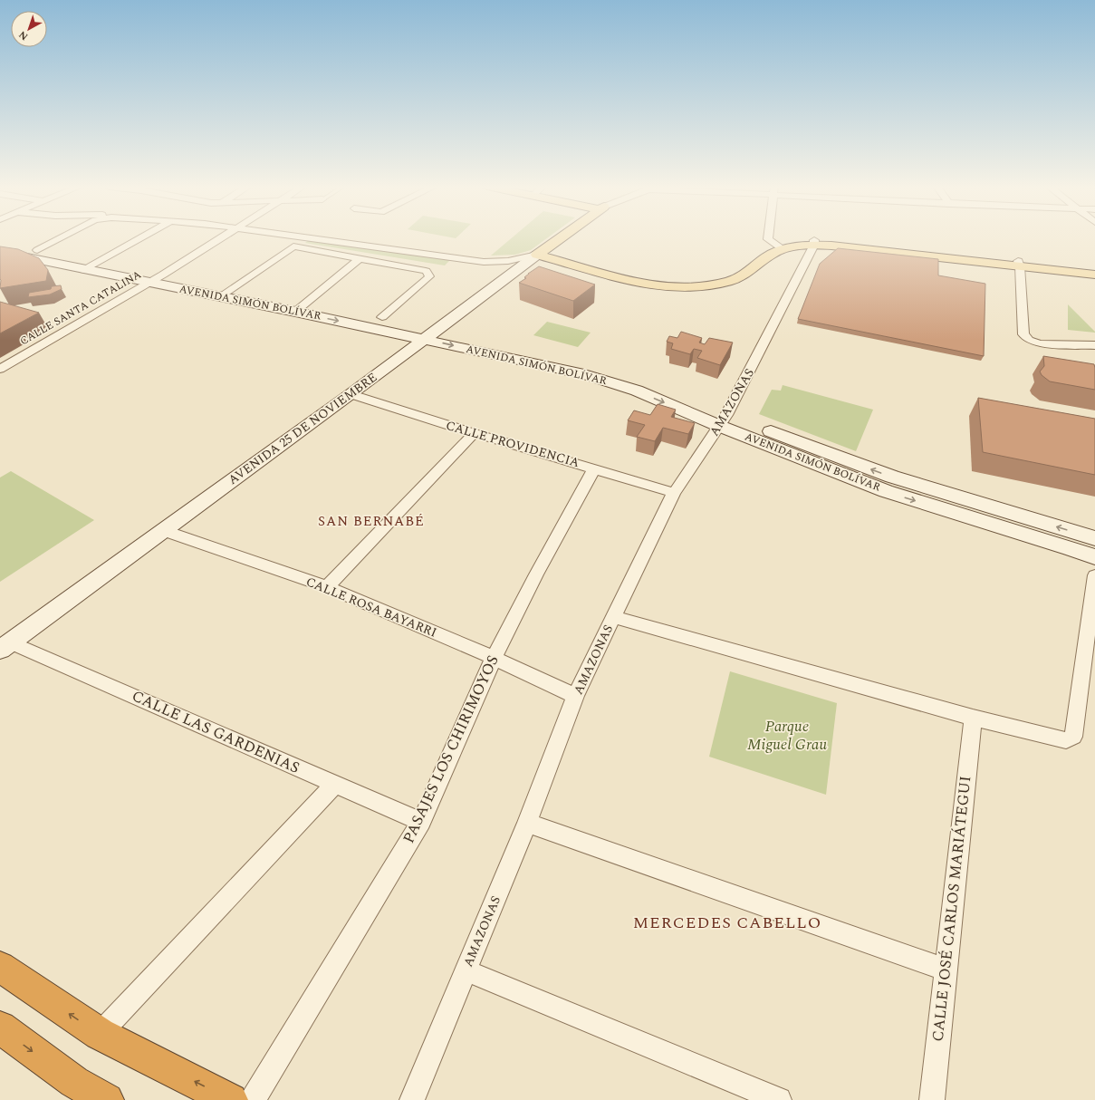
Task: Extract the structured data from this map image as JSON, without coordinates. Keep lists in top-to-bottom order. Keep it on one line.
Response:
{"streets":{"main road":["AVENIDA SIMÓN BOLÍVAR","AVENIDA 25 DE NOVIEMBRE"],"street":["CALLE SANTA CATALINA","AMAZONAS","CALLE PROVIDENCIA","CALLE ROSA BAYARRI","CALLE LAS GARDENIAS","PASAJES LOS CHIRIMOYOS","CALLE JOSÉ CARLOS MARIÁTEGUI"]},"crossings":[["AVENIDA SIMÓN BOLÍVAR","CALLE SANTA CATALINA"],["AVENIDA SIMÓN BOLÍVAR","AMAZONAS"],["AVENIDA SIMÓN BOLÍVAR","AVENIDA 25 DE NOVIEMBRE"],["AMAZONAS","CALLE PROVIDENCIA"],["AMAZONAS","CALLE ROSA BAYARRI"],["AVENIDA 25 DE NOVIEMBRE","CALLE PROVIDENCIA"],["AVENIDA 25 DE NOVIEMBRE","CALLE ROSA BAYARRI"],["AVENIDA 25 DE NOVIEMBRE","CALLE LAS GARDENIAS"],["CALLE PROVIDENCIA","PASAJES LOS CHIRIMOYOS"],["CALLE ROSA BAYARRI","PASAJES LOS CHIRIMOYOS"],["CALLE LAS GARDENIAS","PASAJES LOS CHIRIMOYOS"]],"districts":["SAN BERNABÉ","MERCEDES CABELLO"],"parks":["Parque Miguel Grau"],"north":"bottom left"}
